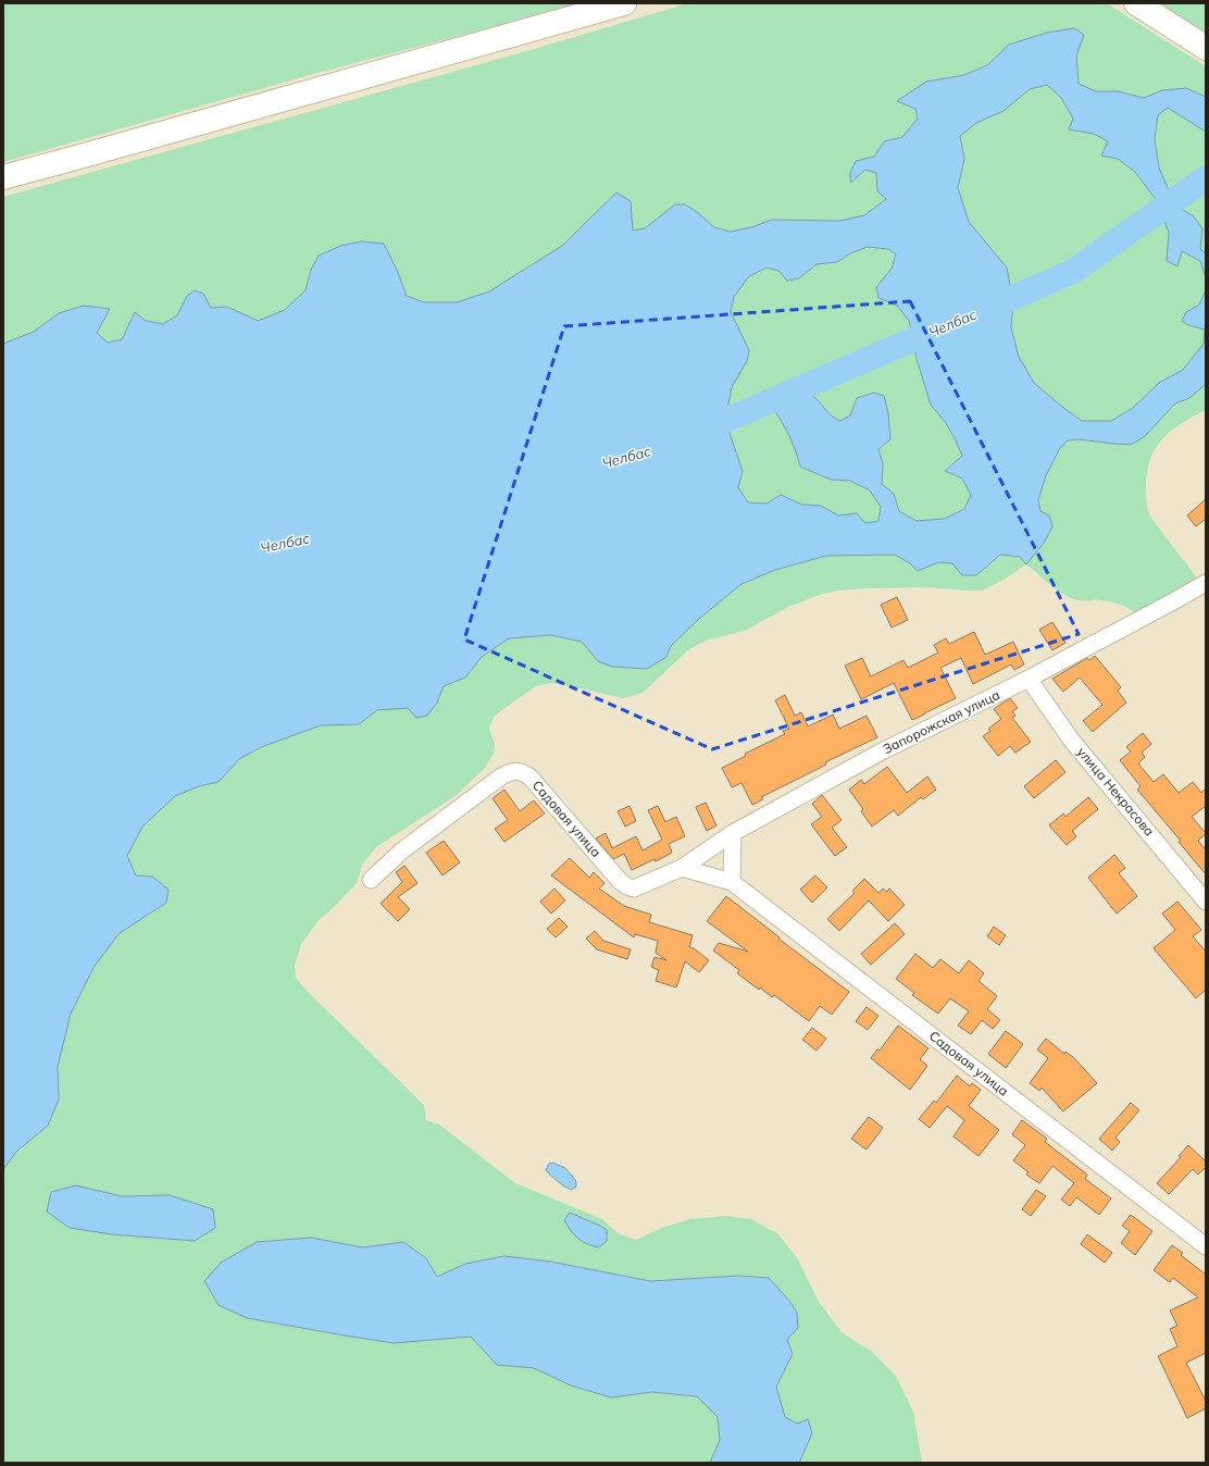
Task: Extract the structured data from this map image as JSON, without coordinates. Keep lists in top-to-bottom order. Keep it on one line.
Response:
{"streets":{"street":["Запорожская улица","улица Некрасова","Садовая улица"]},"crossings":[["Запорожская улица","улица Некрасова"],["Запорожская улица","Садовая улица"]],"water":["Челбас"]}
